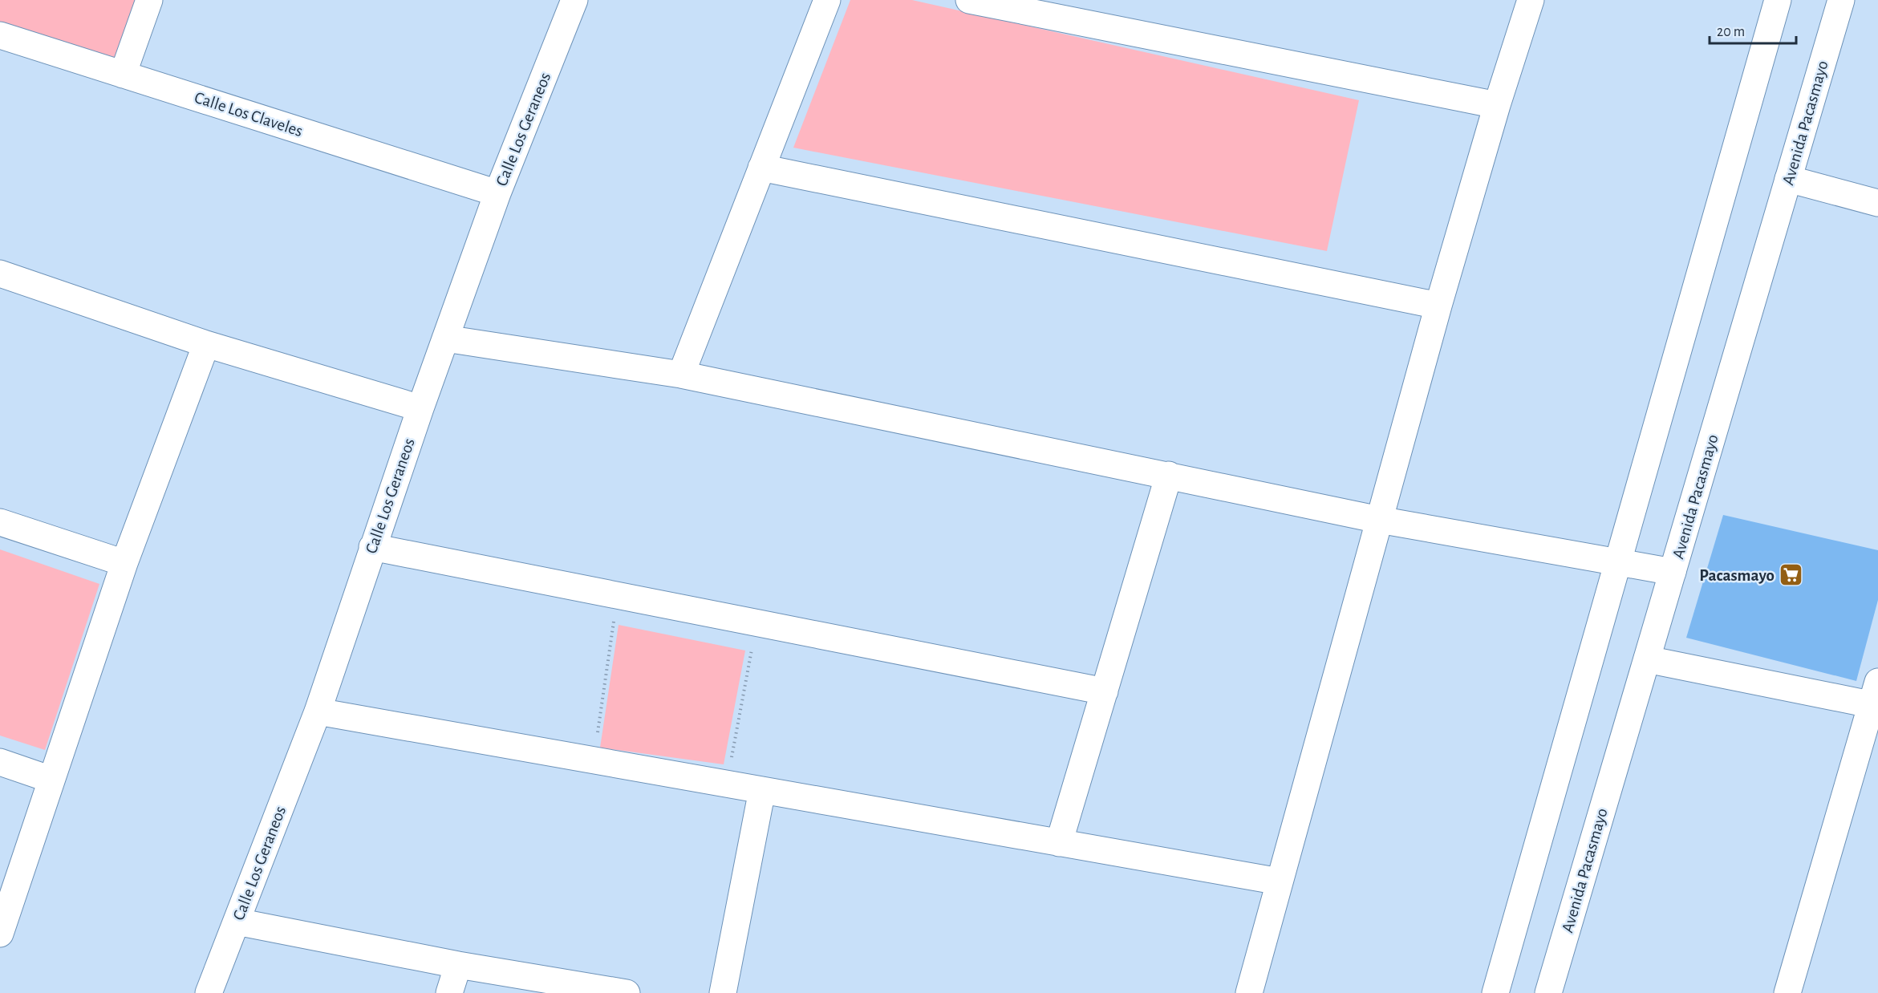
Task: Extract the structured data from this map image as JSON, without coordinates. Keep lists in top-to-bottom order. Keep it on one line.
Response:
{"streets":{"street":["Calle Los Claveles","Avenida Pacasmayo","Calle Los Geraneos"]},"crossings":[["Calle Los Claveles","Calle Los Geraneos"]],"places":{"supermarket":["Pacasmayo"]},"scale_bar":"20 m"}
